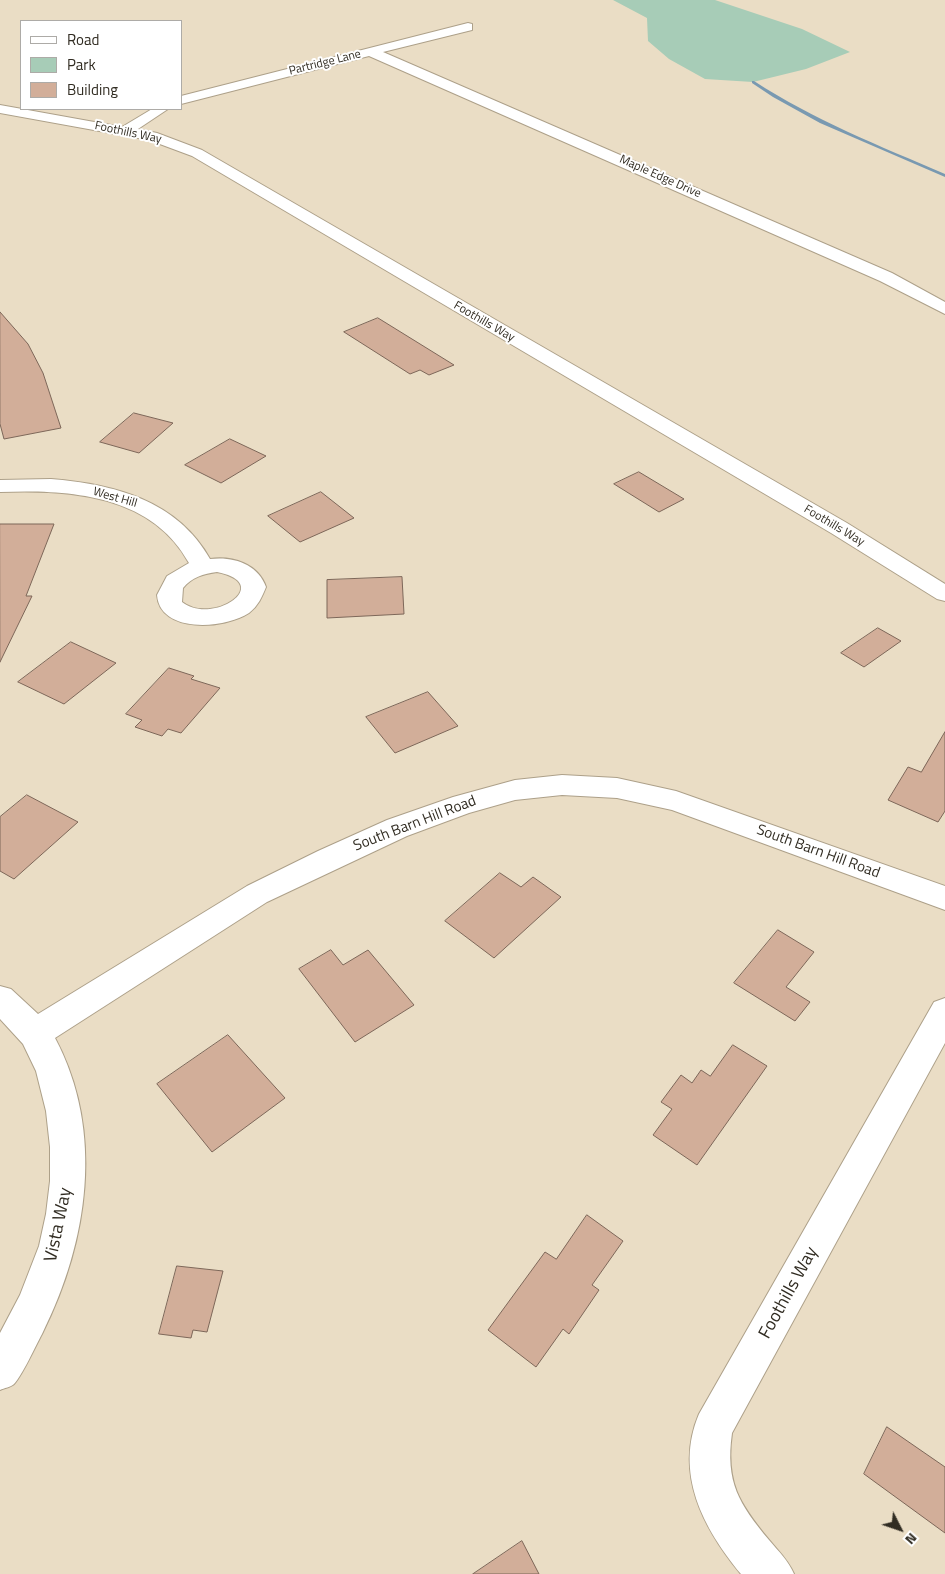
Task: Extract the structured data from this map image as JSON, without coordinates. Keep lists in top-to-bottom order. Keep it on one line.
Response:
{"streets":{"street":["Partridge Lane","Foothills Way","Maple Edge Drive","West Hill","South Barn Hill Road","Vista Way"]},"crossings":[["Partridge Lane","Maple Edge Drive"],["South Barn Hill Road","Vista Way"]],"legend":["Road","Park","Building"],"north":"bottom right"}
